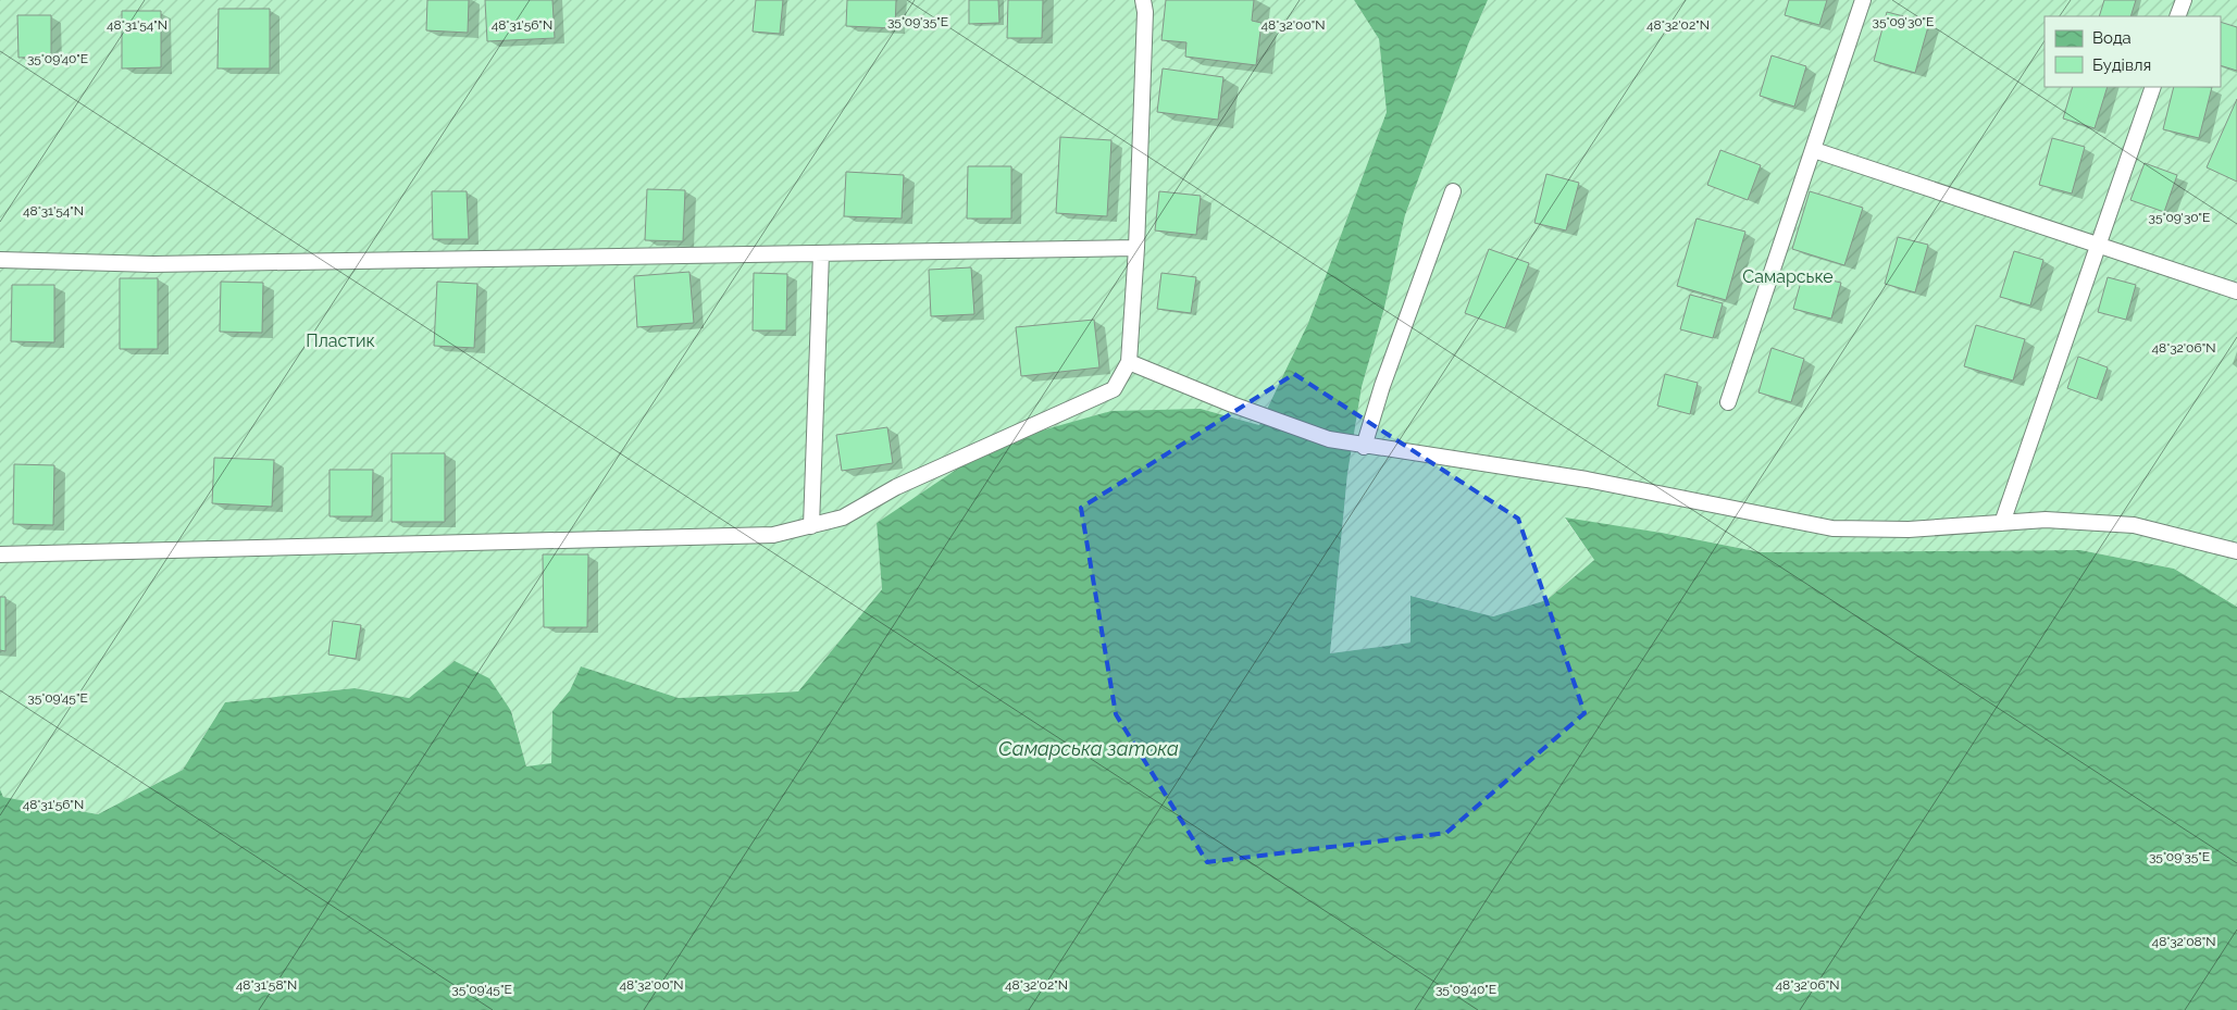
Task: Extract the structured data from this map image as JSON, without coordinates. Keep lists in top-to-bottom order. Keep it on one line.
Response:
{"water":["Самарська затока"],"parks":["Самарське","Пластик"],"legend":["Вода","Будівля"],"coordinates":["35°09'35\"E","35°09'30\"E","48°31'54\"N","48°31'56\"N","48°32'00\"N","48°32'02\"N","35°09'40\"E","48°32'06\"N","35°09'45\"E","48°32'08\"N","48°31'58\"N"]}
